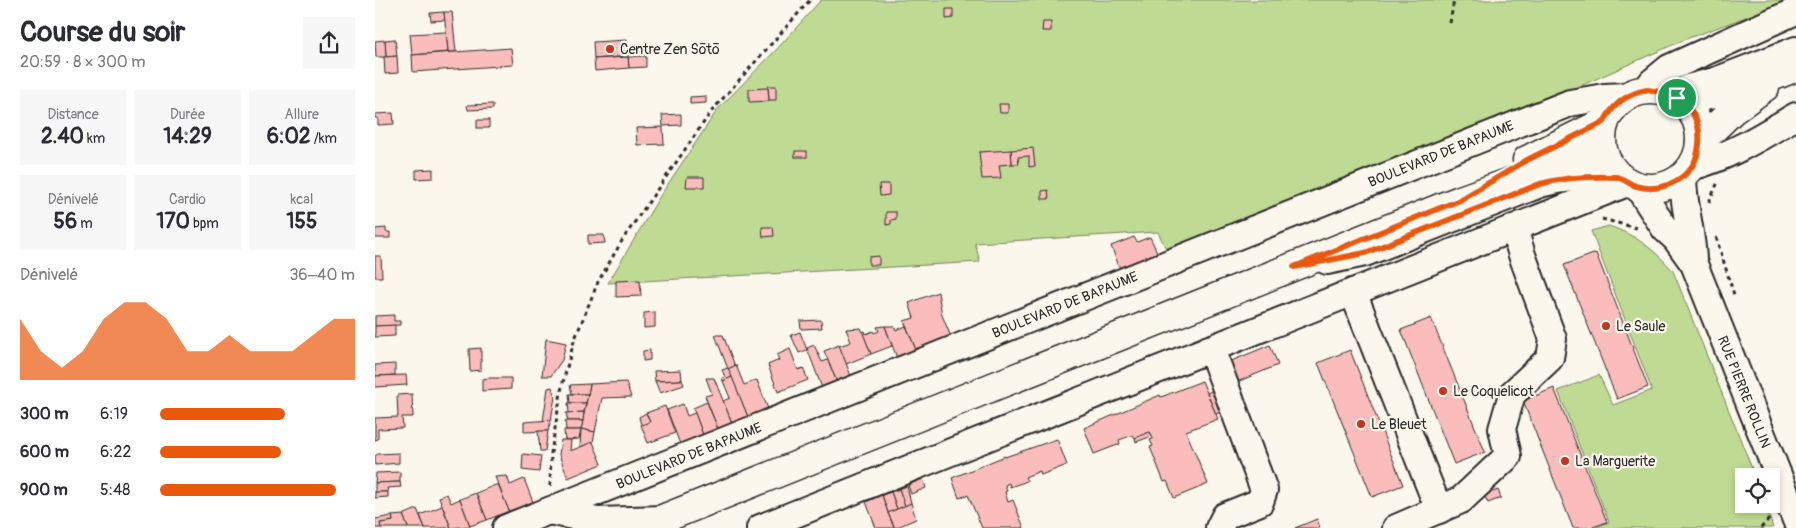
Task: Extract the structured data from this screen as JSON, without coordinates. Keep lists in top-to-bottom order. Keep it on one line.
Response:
{"streets":{"main road":["BOULEVARD DE BAPAUME"],"street":["RUE PIERRE ROLLIN"]},"crossings":[["BOULEVARD DE BAPAUME","RUE PIERRE ROLLIN"]],"places":["Centre Zen Sōtō","Le Saule","Le Coquelicot","Le Bleuet","La Marguerite"],"page":{"heading":["Course du soir","20:59 · 8 × 300 m"],"stats":[["Distance","2.40 km"],["Durée","14:29"],["Allure","6:02 /km"],["Dénivelé","56 m"],["Cardio","170 bpm"],["kcal","155"]],"chart":["Dénivelé","36–40 m"],"list":[{"name":"300 m","note":"6:19"},{"name":"600 m","note":"6:22"},{"name":"900 m","note":"5:48"}]}}
